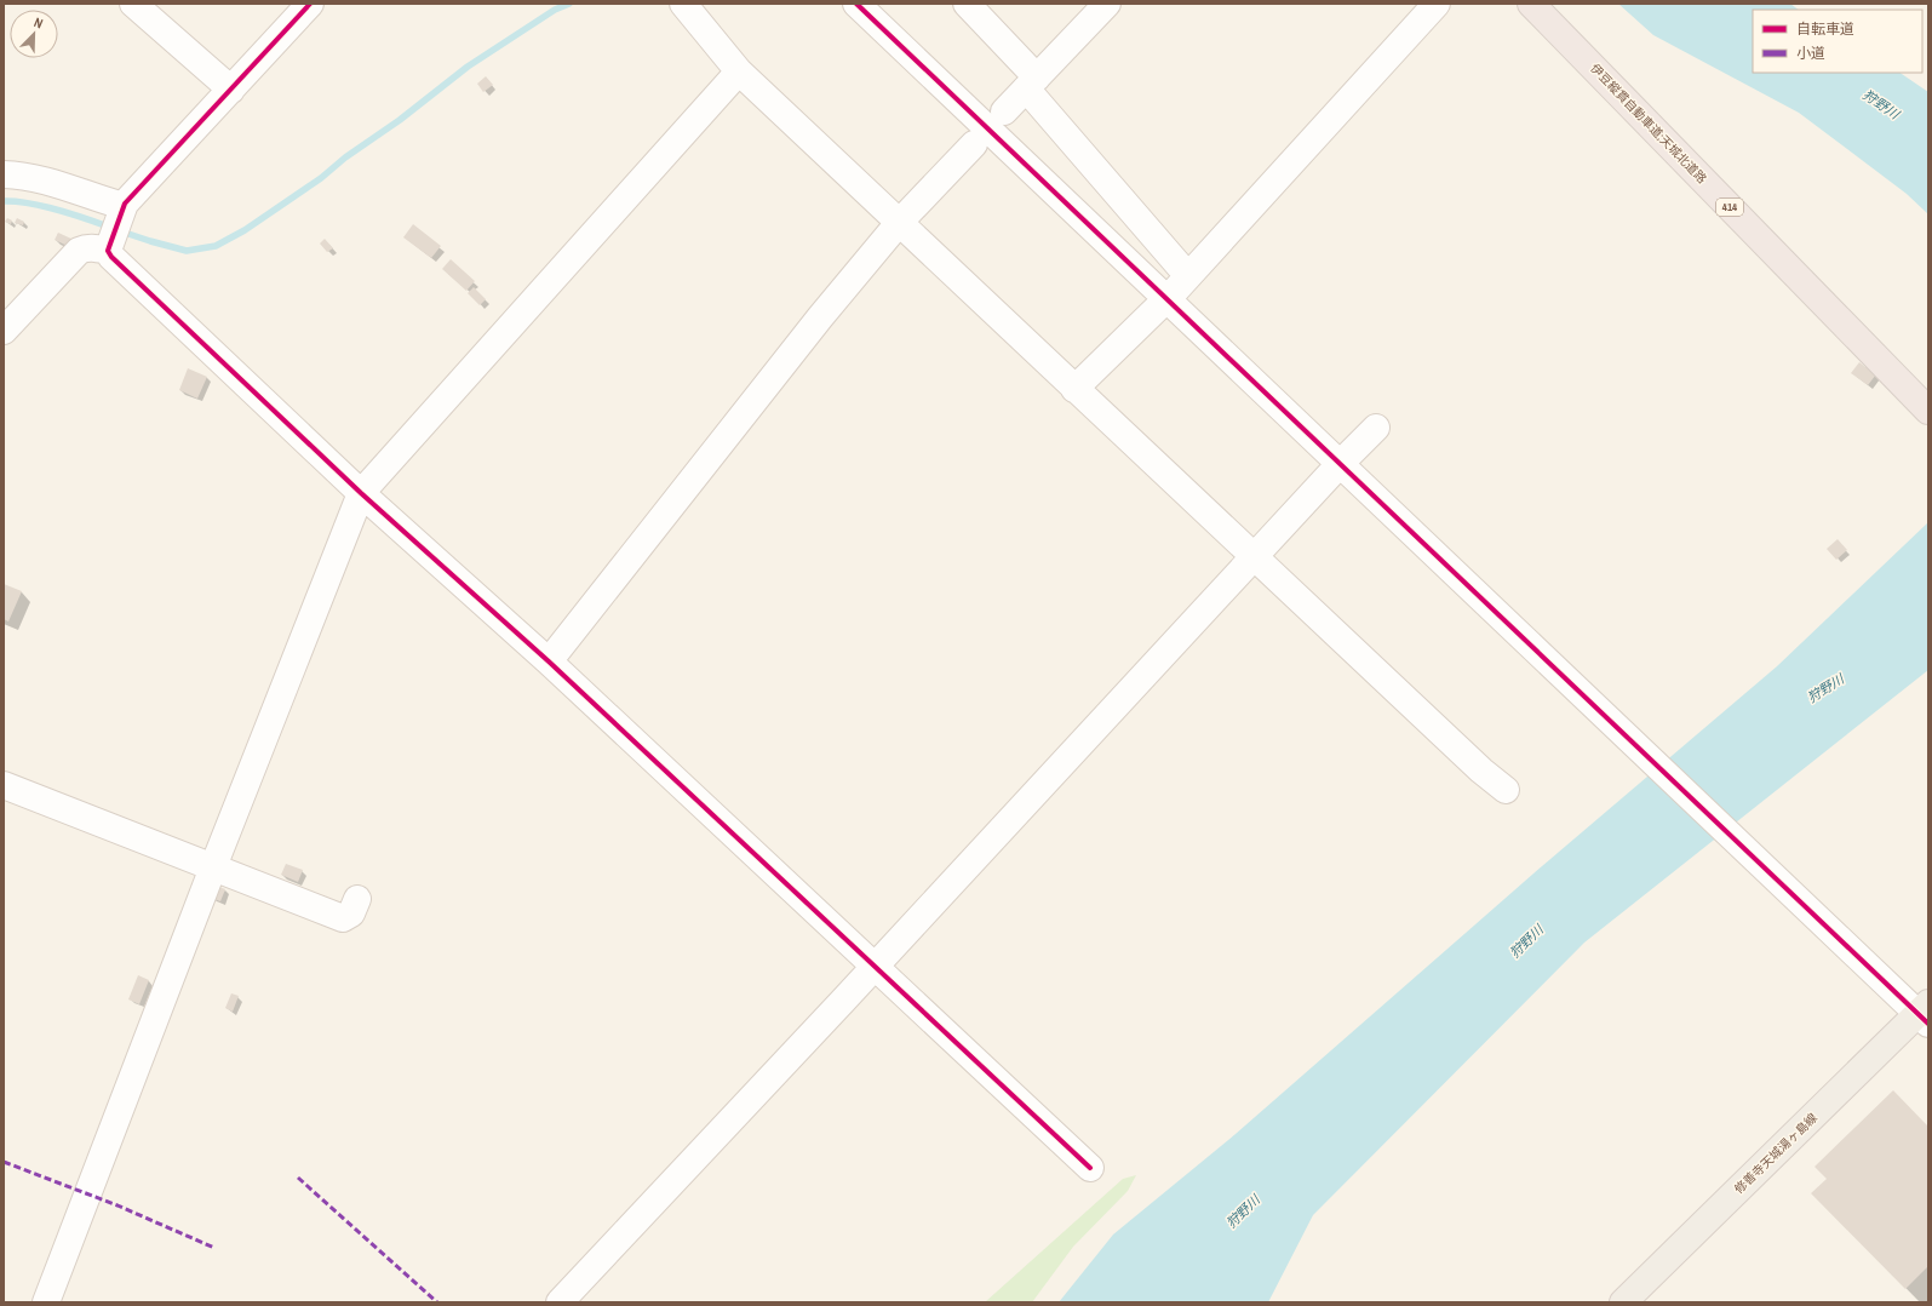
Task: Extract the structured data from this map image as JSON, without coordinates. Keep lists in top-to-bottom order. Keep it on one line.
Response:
{"streets":{"highway":["伊豆縦貫自動車道;天城北道路","414"],"main road":["修善寺天城湯ヶ島線"]},"water":["狩野川"],"legend":["自転車道","小道"],"north":"top right"}
